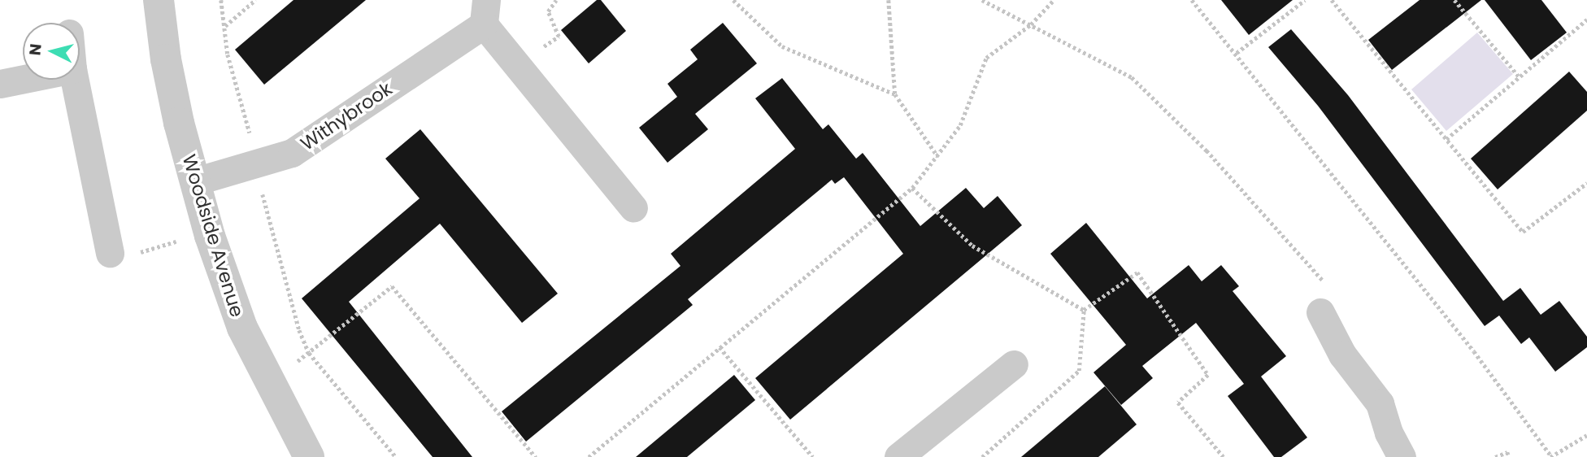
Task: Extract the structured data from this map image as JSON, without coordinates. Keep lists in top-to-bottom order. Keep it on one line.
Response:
{"streets":{"street":["Withybrook","Woodside Avenue"]},"crossings":[["Withybrook","Woodside Avenue"]],"north":"left"}
